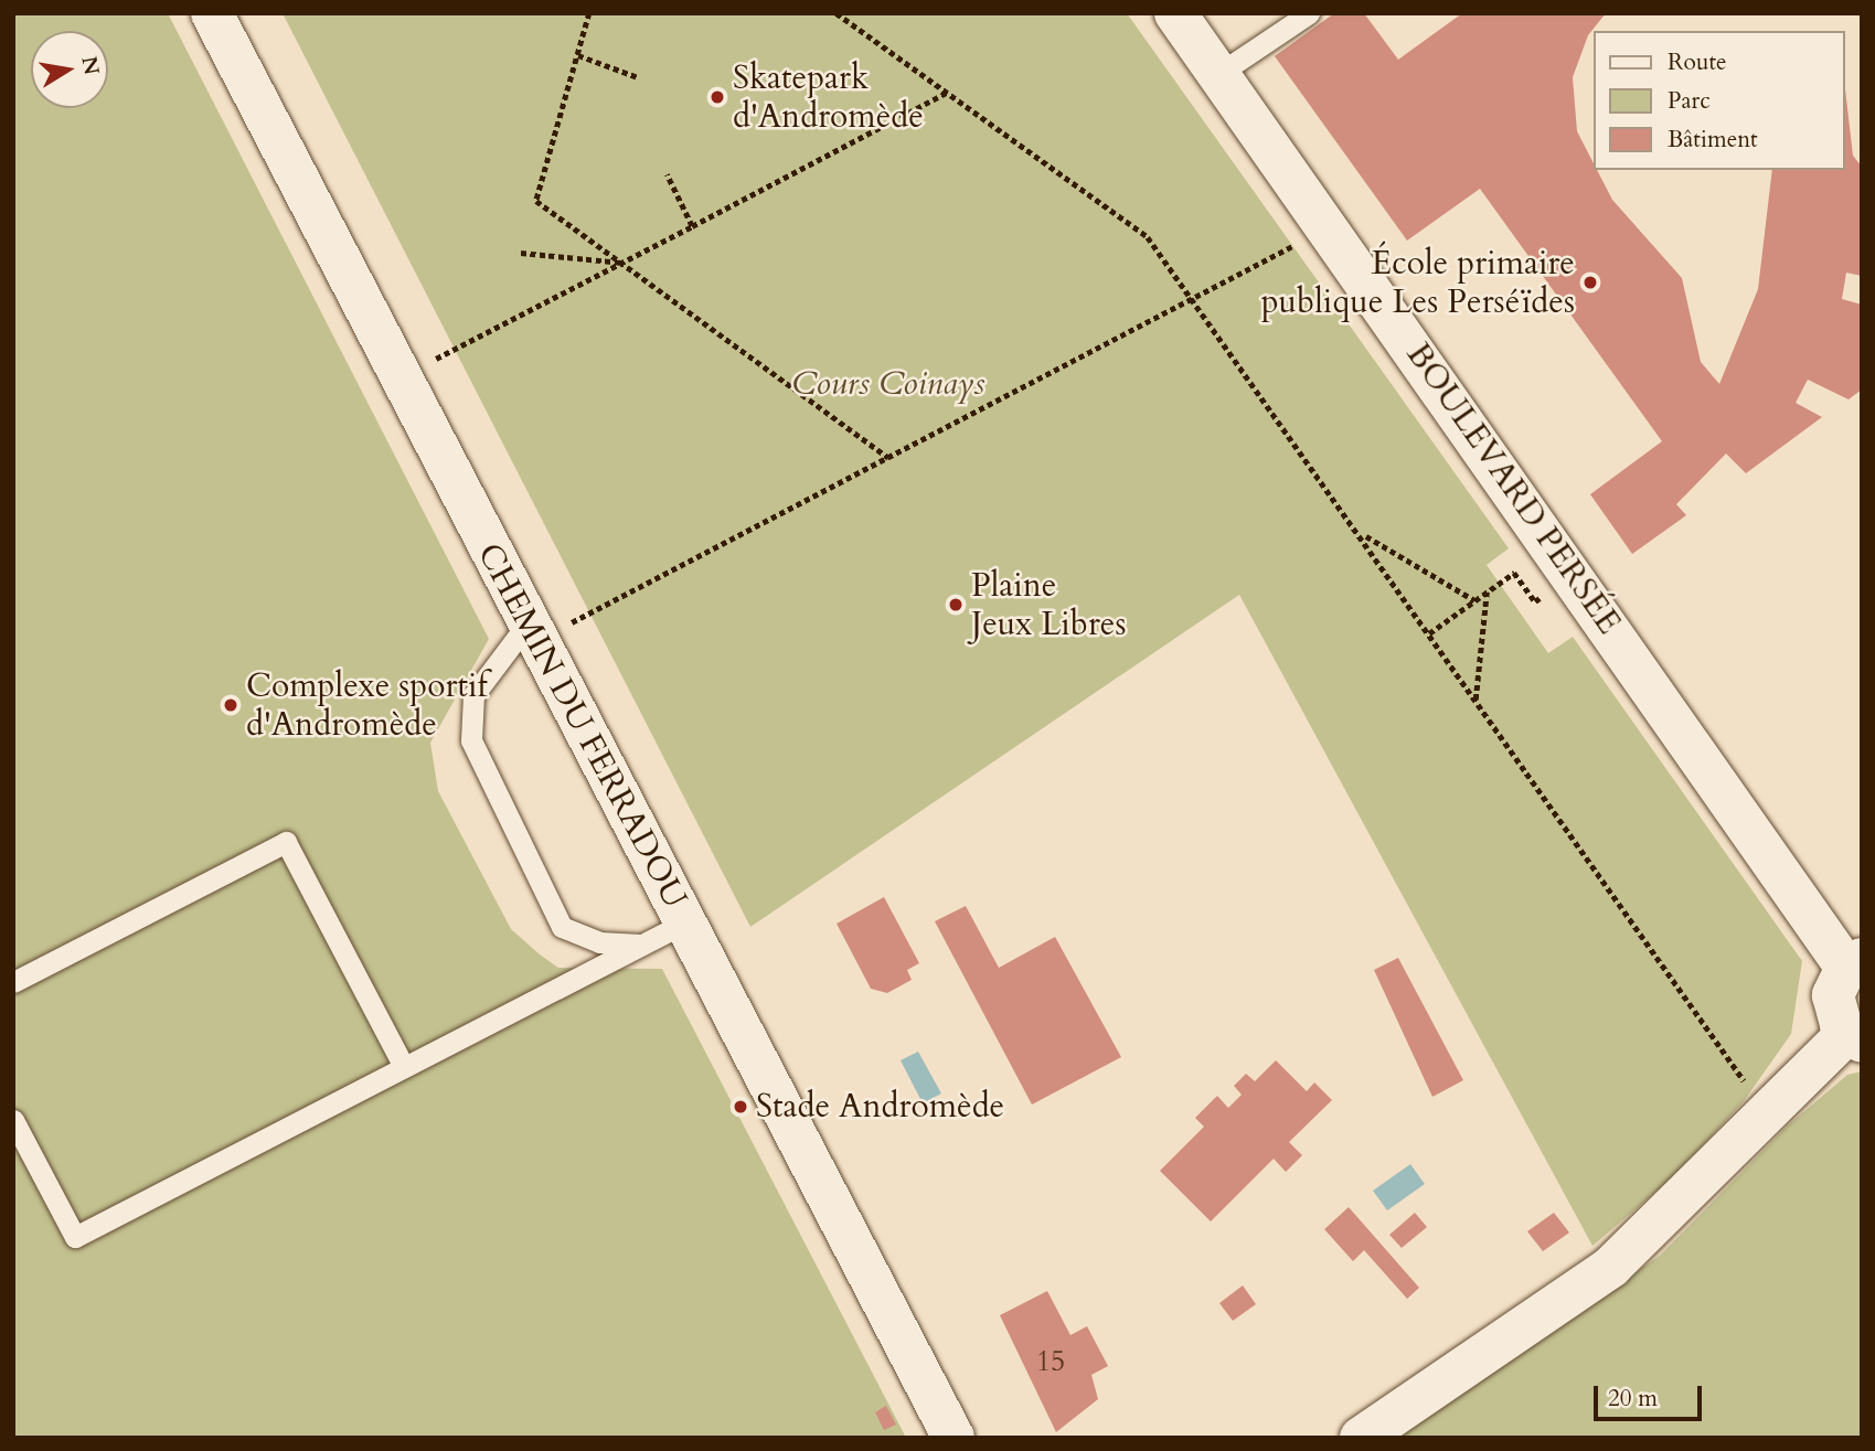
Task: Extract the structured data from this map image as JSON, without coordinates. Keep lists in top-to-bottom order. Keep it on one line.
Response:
{"streets":{"street":["BOULEVARD PERSÉE","CHEMIN DU FERRADOU"]},"parks":["Cours Coinays"],"places":["Skatepark d'Andromède","École primaire publique Les Perséïdes","Plaine Jeux Libres","Complexe sportif d'Andromède","Stade Andromède"],"house_numbers":["15"],"legend":["Route","Parc","Bâtiment"],"scale_bar":"20 m","north":"right"}
